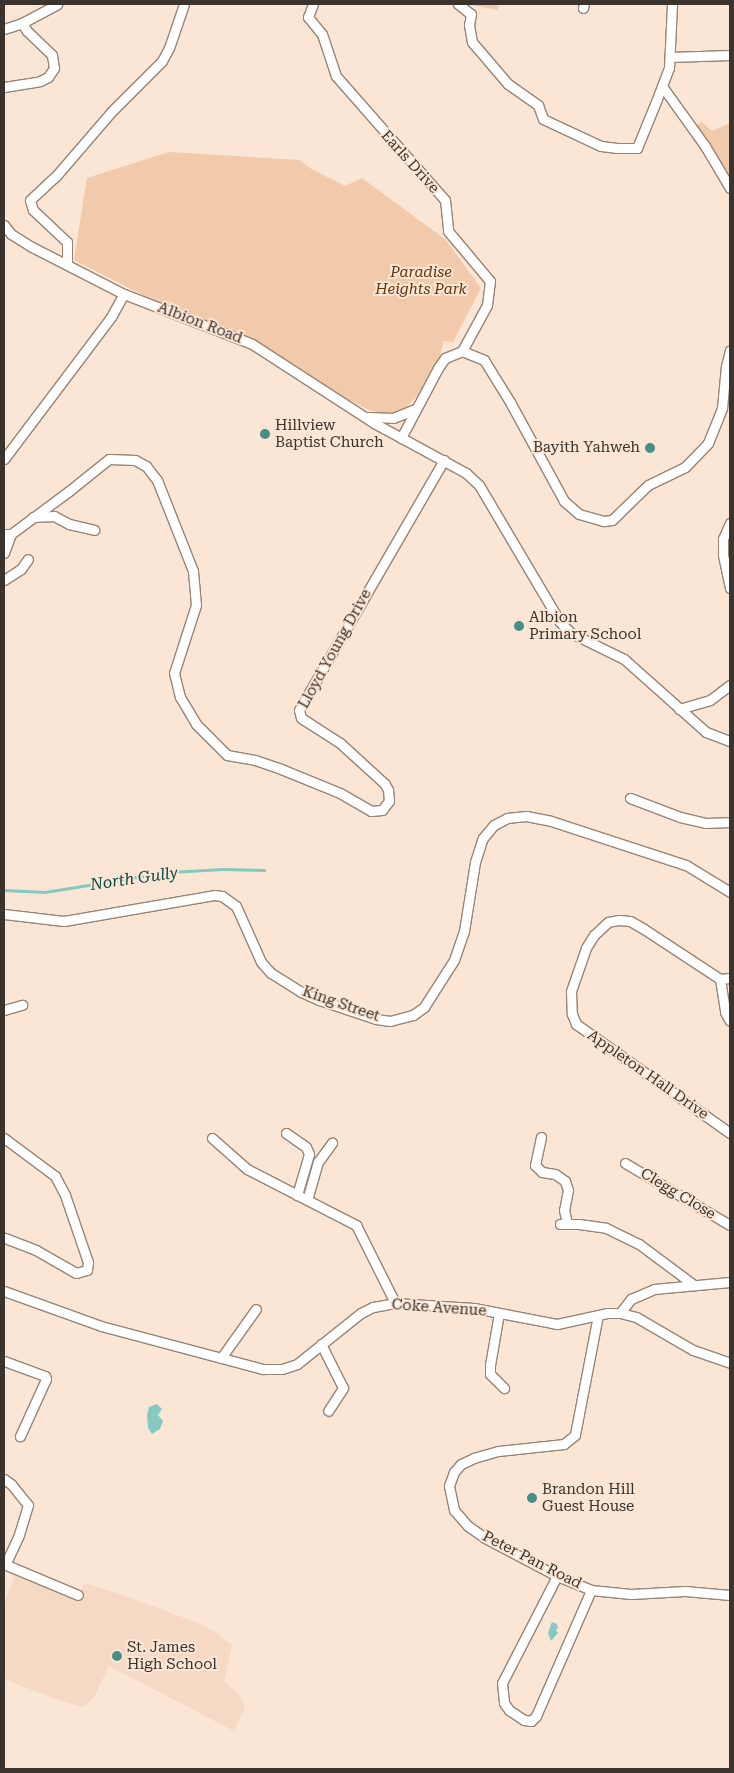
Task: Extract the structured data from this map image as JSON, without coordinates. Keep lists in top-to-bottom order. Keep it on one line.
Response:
{"streets":{"street":["Earls Drive","Albion Road","Lloyd Young Drive","King Street","Appleton Hall Drive","Clegg Close","Coke Avenue","Peter Pan Road"]},"crossings":[["Albion Road","Lloyd Young Drive"],["Coke Avenue","Peter Pan Road"]],"water":["North Gully"],"parks":["Paradise Heights Park"],"places":["Hillview Baptist Church","Bayith Yahweh","Albion Primary School","Brandon Hill Guest House","St. James High School"]}
